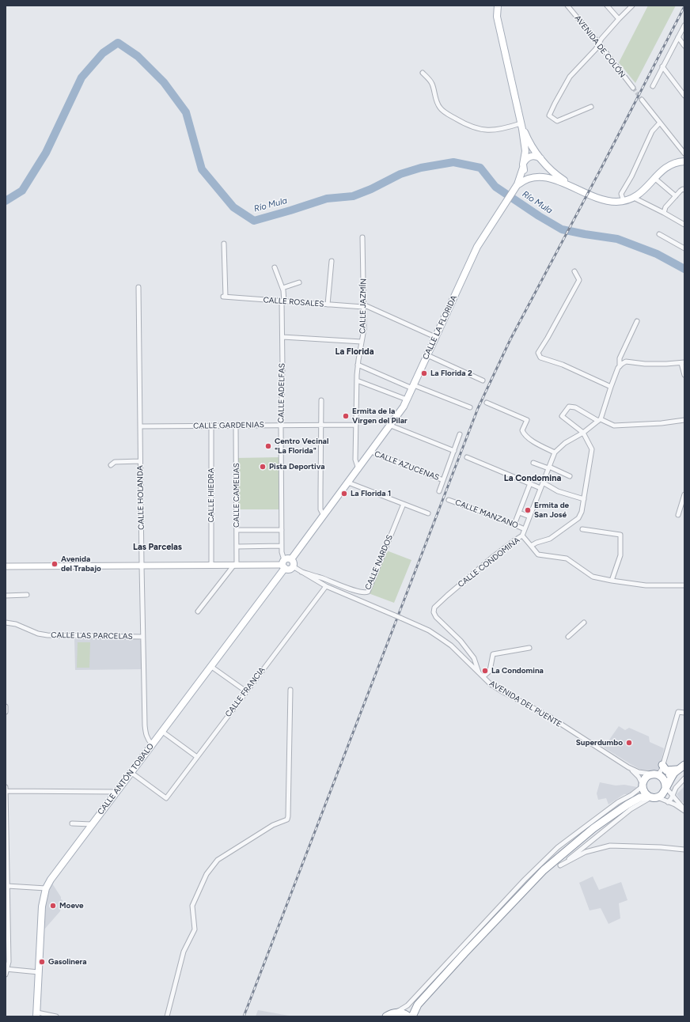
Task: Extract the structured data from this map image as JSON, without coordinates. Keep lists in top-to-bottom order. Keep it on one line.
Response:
{"streets":{"main road":["CALLE LA FLORIDA","CALLE ANTÓN TOBALO"],"street":["AVENIDA DE COLÓN","CALLE ROSALES","CALLE JAZMÍN","CALLE ADELFAS","CALLE GARDENIAS","CALLE AZUCENAS","CALLE HIEDRA","CALLE CAMELIAS","CALLE HOLANDA","CALLE MANZANO","CALLE NARDOS","CALLE CONDOMINA","CALLE LAS PARCELAS","CALLE FRANCIA","AVENIDA DEL PUENTE"]},"crossings":[["CALLE ROSALES","CALLE JAZMÍN"],["CALLE ROSALES","CALLE LA FLORIDA"],["CALLE ROSALES","CALLE ADELFAS"],["CALLE JAZMÍN","CALLE LA FLORIDA"],["CALLE JAZMÍN","CALLE GARDENIAS"],["CALLE LA FLORIDA","CALLE ADELFAS"],["CALLE LA FLORIDA","CALLE AZUCENAS"],["CALLE LA FLORIDA","AVENIDA DEL PUENTE"],["CALLE LA FLORIDA","CALLE ANTÓN TOBALO"],["CALLE ADELFAS","CALLE GARDENIAS"],["CALLE ADELFAS","AVENIDA DEL PUENTE"],["CALLE ADELFAS","CALLE ANTÓN TOBALO"],["CALLE GARDENIAS","CALLE HIEDRA"],["CALLE GARDENIAS","CALLE CAMELIAS"],["CALLE GARDENIAS","CALLE HOLANDA"],["CALLE HOLANDA","CALLE LAS PARCELAS"],["CALLE HOLANDA","CALLE ANTÓN TOBALO"],["CALLE MANZANO","CALLE CONDOMINA"],["CALLE NARDOS","AVENIDA DEL PUENTE"],["CALLE CONDOMINA","AVENIDA DEL PUENTE"],["CALLE FRANCIA","AVENIDA DEL PUENTE"],["CALLE FRANCIA","CALLE ANTÓN TOBALO"],["AVENIDA DEL PUENTE","CALLE ANTÓN TOBALO"]],"districts":["La Florida","La Condomina","Las Parcelas"],"water":["Río Mula"],"places":["La Florida 2","Ermita de la Virgen del Pilar","Centro Vecinal \"La Florida\"","Pista Deportiva","La Florida 1","Ermita de San José","Avenida del Trabajo","La Condomina","Superdumbo","Moeve","Gasolinera"]}
